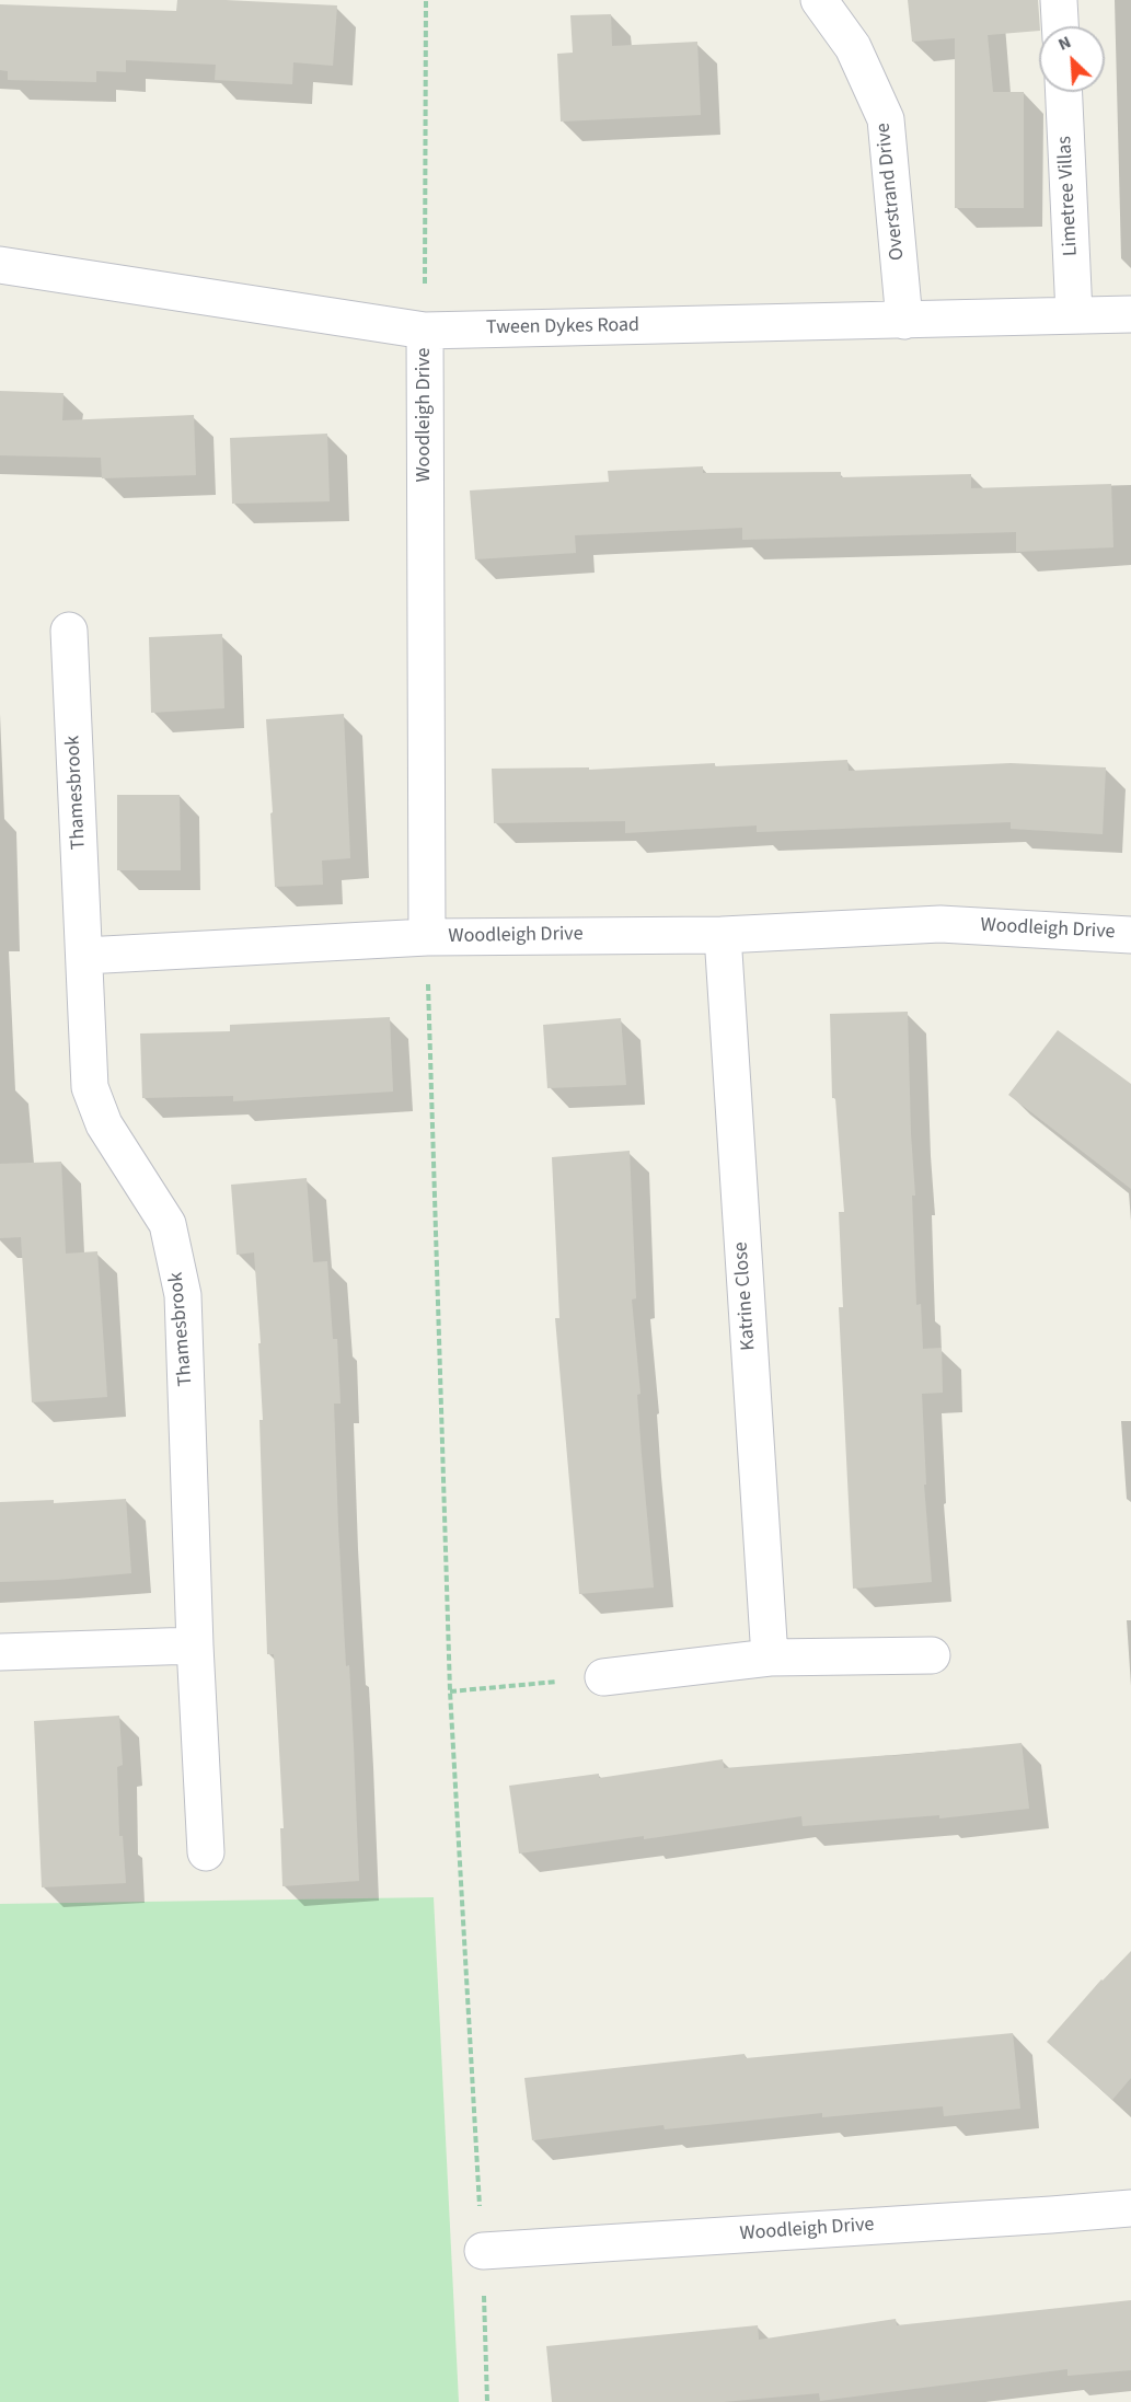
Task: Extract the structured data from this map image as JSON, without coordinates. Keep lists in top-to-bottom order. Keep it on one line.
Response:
{"streets":{"street":["Overstrand Drive","Limetree Villas","Tween Dykes Road","Woodleigh Drive","Thamesbrook","Katrine Close"]},"crossings":[["Overstrand Drive","Tween Dykes Road"],["Limetree Villas","Tween Dykes Road"],["Tween Dykes Road","Woodleigh Drive"],["Woodleigh Drive","Katrine Close"]],"north":"top left"}
